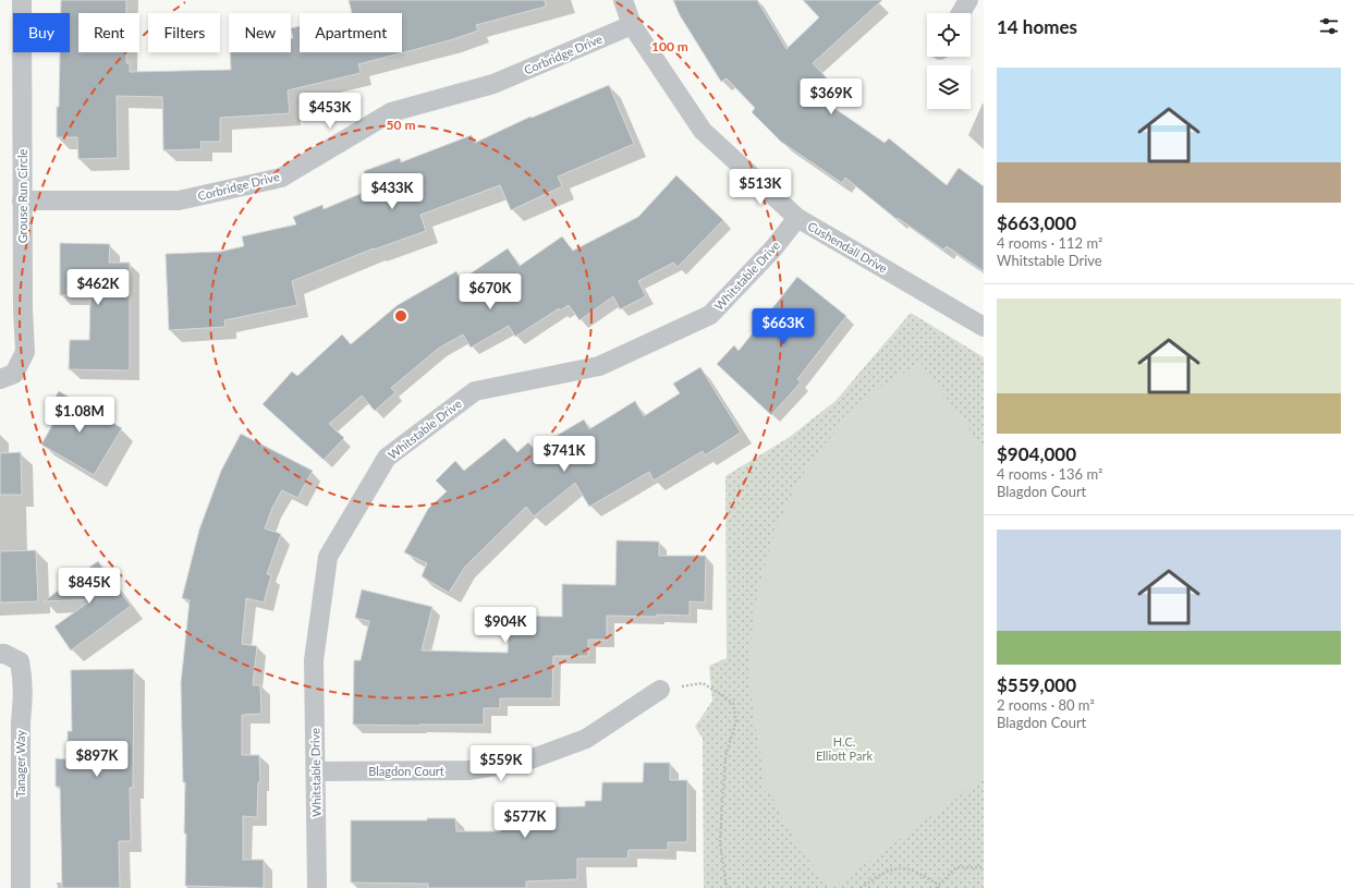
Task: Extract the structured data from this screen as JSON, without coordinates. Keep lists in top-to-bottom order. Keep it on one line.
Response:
{"streets":{"street":["Corbridge Drive","Grouse Run Circle","Cushendall Drive","Whitstable Drive","Tanager Way","Blagdon Court"]},"crossings":[["Corbridge Drive","Grouse Run Circle"],["Corbridge Drive","Cushendall Drive"],["Cushendall Drive","Whitstable Drive"],["Whitstable Drive","Blagdon Court"]],"parks":["H.C. Elliott Park"],"page":{"heading":"14 homes","chip":["Buy","Rent","Filters","New","Apartment"],"list":[{"name":"$663,000","note":"4 rooms · 112 m² · Whitstable Drive"},{"name":"$904,000","note":"4 rooms · 136 m² · Blagdon Court"},{"name":"$559,000","note":"2 rooms · 80 m² · Blagdon Court"}],"price":["$369K","$453K","$513K","$433K","$462K","$670K","$663K","$1.08M","$741K","$845K","$904K","$897K","$559K","$577K"]},"rings":["100 m","50 m"]}
